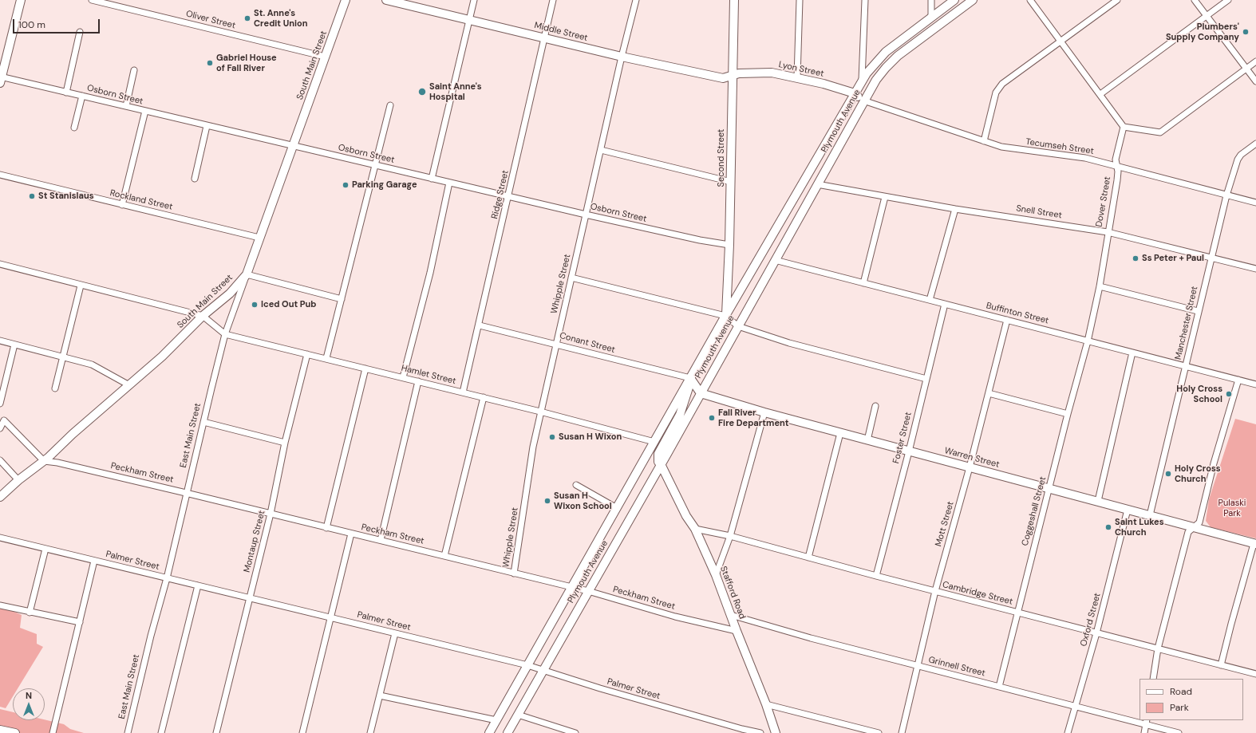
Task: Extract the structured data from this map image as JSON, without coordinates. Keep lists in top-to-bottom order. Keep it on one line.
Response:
{"streets":{"main road":["Middle Street","South Main Street","Lyon Street","Plymouth Avenue","Second Street","Warren Street","Stafford Road"],"street":["Oliver Street","Osborn Street","Tecumseh Street","Ridge Street","Rockland Street","Dover Street","Snell Street","Whipple Street","Buffinton Street","Manchester Street","Conant Street","Hamlet Street","East Main Street","Foster Street","Peckham Street","Coggeshall Street","Mott Street","Montaup Street","Palmer Street","Cambridge Street","Oxford Street","Grinnell Street"]},"crossings":[["Oliver Street","South Main Street"],["Middle Street","Lyon Street"],["Middle Street","Second Street"],["Middle Street","Ridge Street"],["Middle Street","Whipple Street"],["South Main Street","Osborn Street"],["South Main Street","Rockland Street"],["South Main Street","Hamlet Street"],["South Main Street","East Main Street"],["South Main Street","Peckham Street"],["Lyon Street","Plymouth Avenue"],["Lyon Street","Tecumseh Street"],["Lyon Street","Second Street"],["Osborn Street","Second Street"],["Osborn Street","Ridge Street"],["Osborn Street","Whipple Street"],["Plymouth Avenue","Tecumseh Street"],["Plymouth Avenue","Second Street"],["Plymouth Avenue","Snell Street"],["Plymouth Avenue","Buffinton Street"],["Plymouth Avenue","Conant Street"],["Plymouth Avenue","Hamlet Street"],["Plymouth Avenue","Warren Street"],["Plymouth Avenue","Peckham Street"],["Plymouth Avenue","Palmer Street"],["Plymouth Avenue","Stafford Road"],["Tecumseh Street","Dover Street"],["Tecumseh Street","Manchester Street"],["Ridge Street","Conant Street"],["Ridge Street","Hamlet Street"],["Dover Street","Snell Street"],["Dover Street","Buffinton Street"],["Dover Street","Coggeshall Street"],["Snell Street","Manchester Street"],["Whipple Street","Conant Street"],["Whipple Street","Hamlet Street"],["Whipple Street","Peckham Street"],["Buffinton Street","Manchester Street"],["Buffinton Street","Foster Street"],["Buffinton Street","Coggeshall Street"],["Buffinton Street","Mott Street"],["Manchester Street","Warren Street"],["Hamlet Street","East Main Street"],["Hamlet Street","Montaup Street"],["East Main Street","Peckham Street"],["East Main Street","Palmer Street"],["Foster Street","Warren Street"],["Foster Street","Cambridge Street"],["Warren Street","Coggeshall Street"],["Warren Street","Mott Street"],["Warren Street","Oxford Street"],["Peckham Street","Montaup Street"],["Peckham Street","Stafford Road"],["Coggeshall Street","Cambridge Street"],["Coggeshall Street","Grinnell Street"],["Mott Street","Cambridge Street"],["Mott Street","Grinnell Street"],["Montaup Street","Palmer Street"],["Stafford Road","Cambridge Street"],["Stafford Road","Grinnell Street"],["Cambridge Street","Oxford Street"],["Oxford Street","Grinnell Street"]],"parks":["Pulaski Park"],"places":["St. Anne's Credit Union","Plumbers' Supply Company","Gabriel House of Fall River","Saint Anne's Hospital","Parking Garage","St Stanislaus","Ss Peter + Paul","Iced Out Pub","Holy Cross School","Fall River Fire Department","Susan H Wixon","Holy Cross Church","Susan H Wixon School","Saint Lukes Church"],"legend":["Road","Park"],"scale_bar":"100 m","north":"top"}
